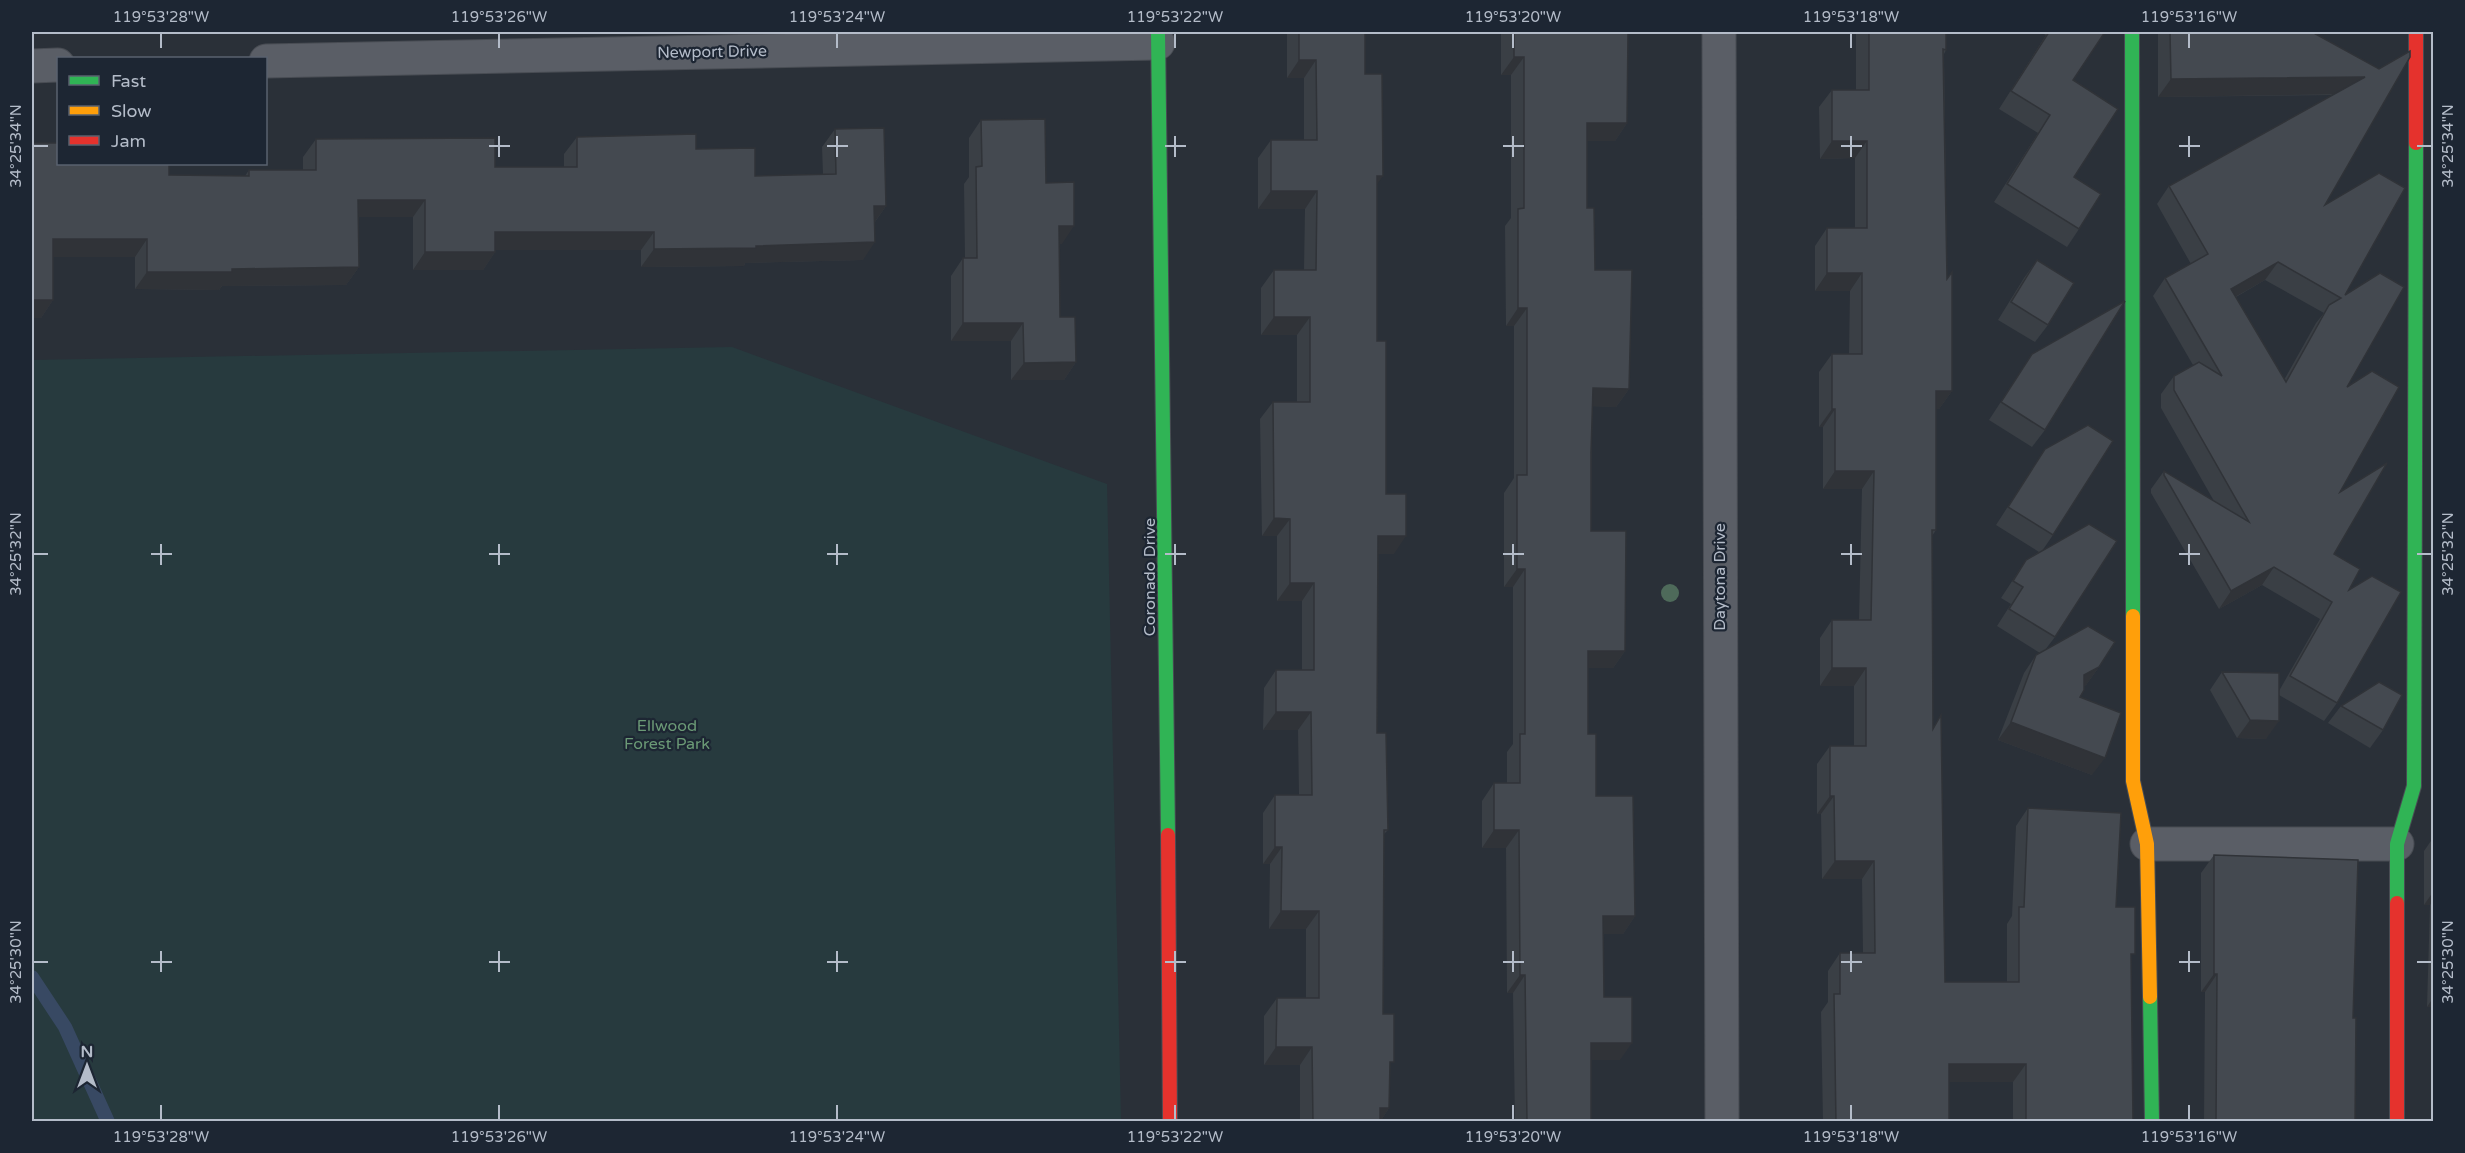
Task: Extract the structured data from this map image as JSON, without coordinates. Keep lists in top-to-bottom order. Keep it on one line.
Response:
{"streets":{"street":["Newport Drive","Coronado Drive","Daytona Drive"]},"crossings":[["Newport Drive","Coronado Drive"]],"parks":["Ellwood Forest Park"],"legend":["Fast","Slow","Jam"],"north":"top","coordinates":["119°53'28\"W","119°53'26\"W","119°53'24\"W","119°53'22\"W","119°53'20\"W","119°53'18\"W","119°53'16\"W","34°25'34\"N","34°25'32\"N","34°25'30\"N"]}
